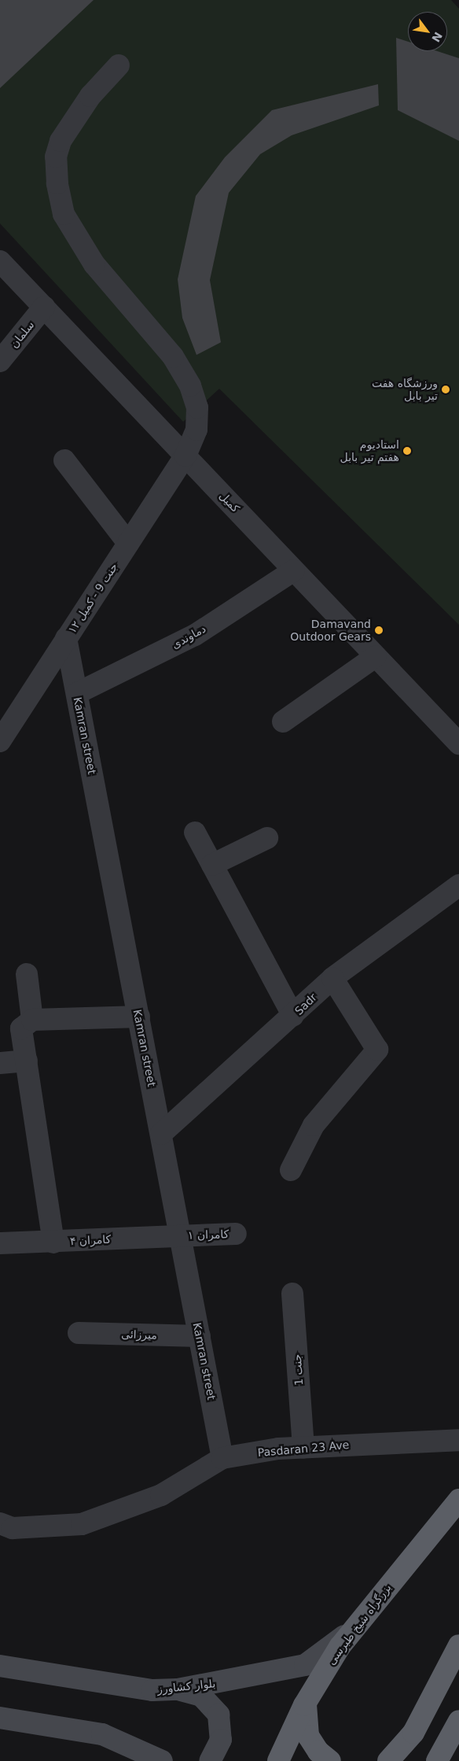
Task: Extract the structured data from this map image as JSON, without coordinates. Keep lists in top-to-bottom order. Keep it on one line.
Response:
{"streets":{"highway":["بزرگراه شیخ طبرسی"],"main road":["بلوار کشاورز"],"street":["سلمان","کمیل","جنت 9 - کمیل ۱۲","دماوندی","Kamran street","Sadr","کامران ۱","کامران ۴","میرزائی","جنت 1","Pasdaran 23 Ave"]},"crossings":[["سلمان","کمیل"],["کمیل","جنت 9 - کمیل ۱۲"],["کمیل","دماوندی"],["جنت 9 - کمیل ۱۲","Kamran street"],["دماوندی","Kamran street"],["Kamran street","Sadr"],["Kamran street","کامران ۱"],["Kamran street","کامران ۴"],["Kamran street","میرزائی"],["Kamran street","Pasdaran 23 Ave"],["کامران ۱","کامران ۴"],["جنت 1","Pasdaran 23 Ave"],["بزرگراه شیخ طبرسی","بلوار کشاورز"]],"places":["ورزشگاه هفت تیر بابل","استادیوم هفتم تیر بابل","Damavand Outdoor Gears"],"north":"bottom right"}
